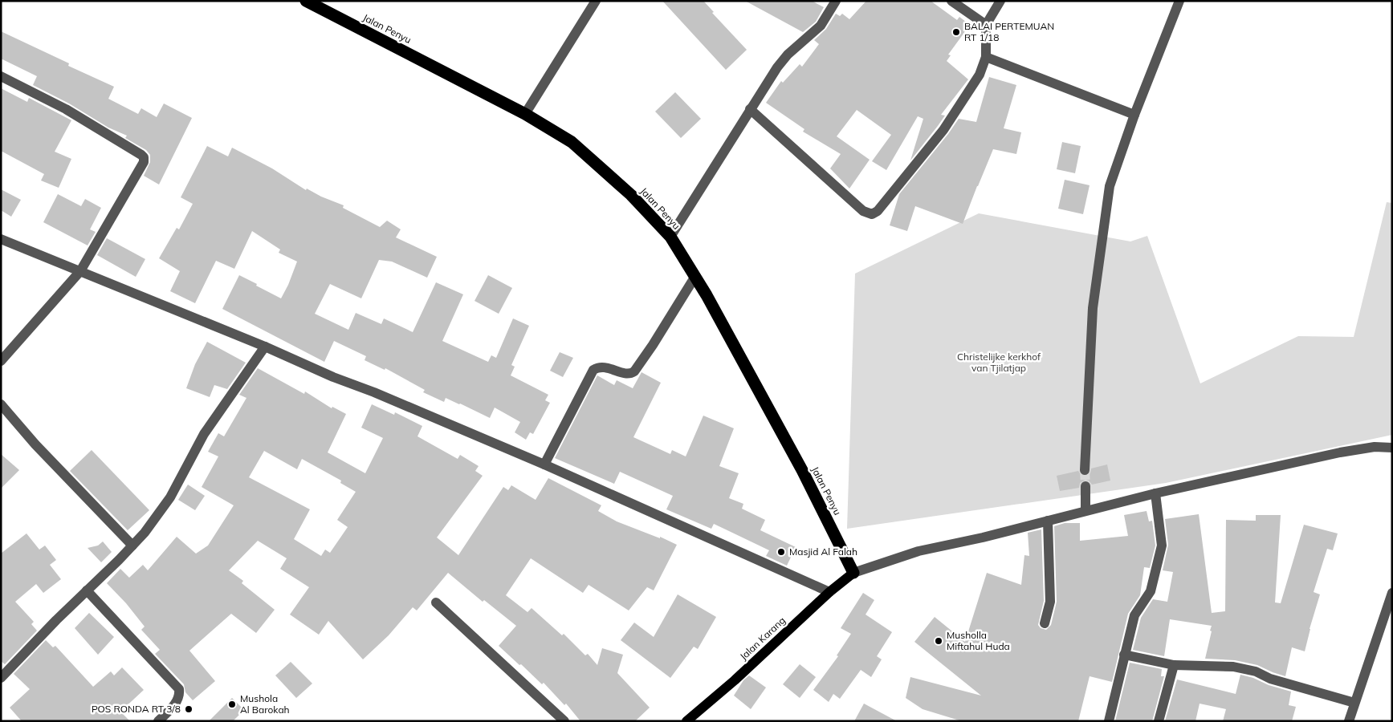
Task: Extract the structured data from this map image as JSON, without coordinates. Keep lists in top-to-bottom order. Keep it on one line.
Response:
{"streets":{"highway":["Jalan Penyu"],"main road":["Jalan Karang"]},"crossings":[["Jalan Penyu","Jalan Karang"]],"parks":["Christelijke kerkhof van Tjilatjap"],"places":["BALAI PERTEMUAN RT 1/18","Masjid Al Falah","Musholla Miftahul Huda","Mushola Al Barokah","POS RONDA RT 3/8"]}
